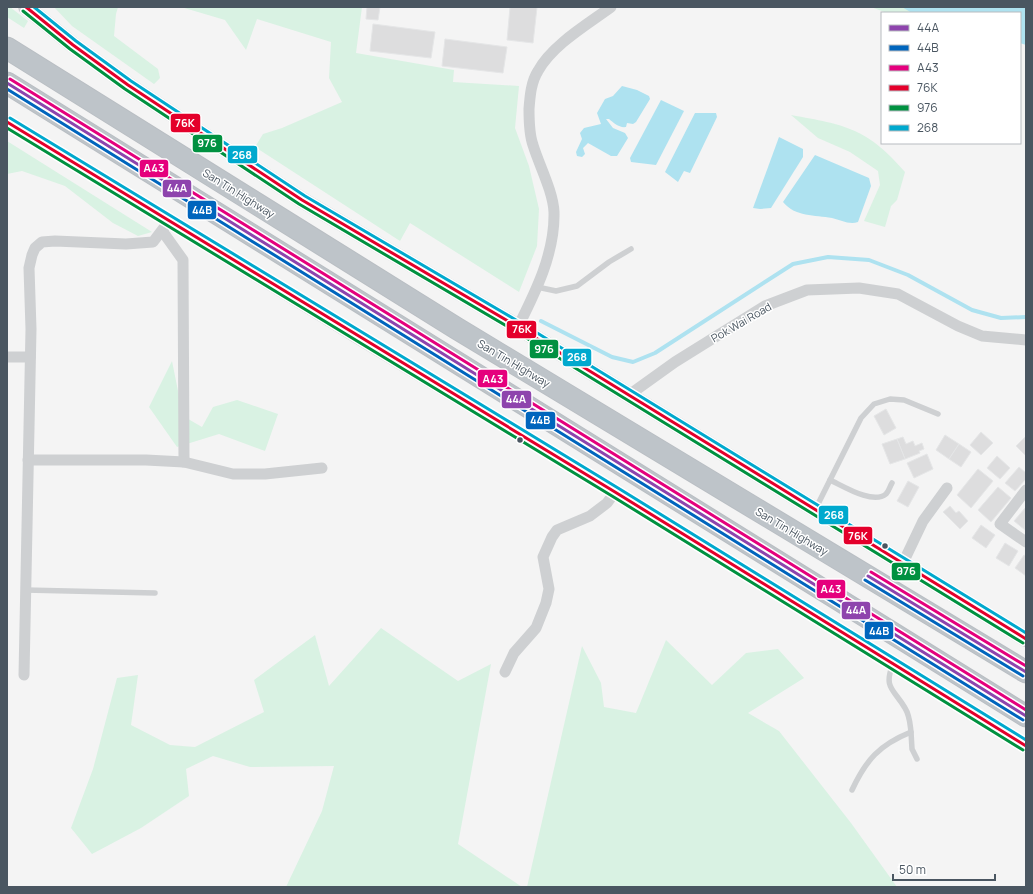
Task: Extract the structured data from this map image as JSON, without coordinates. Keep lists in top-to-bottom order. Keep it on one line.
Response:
{"streets":{"highway":["San Tin Highway"],"street":["Pok Wai Road"]},"lines":["transit line 76K","transit line 268","transit line 976","transit line A43","transit line 44A","transit line 44B"],"legend":["44A","44B","A43","76K","976","268"],"scale_bar":"50 m"}
